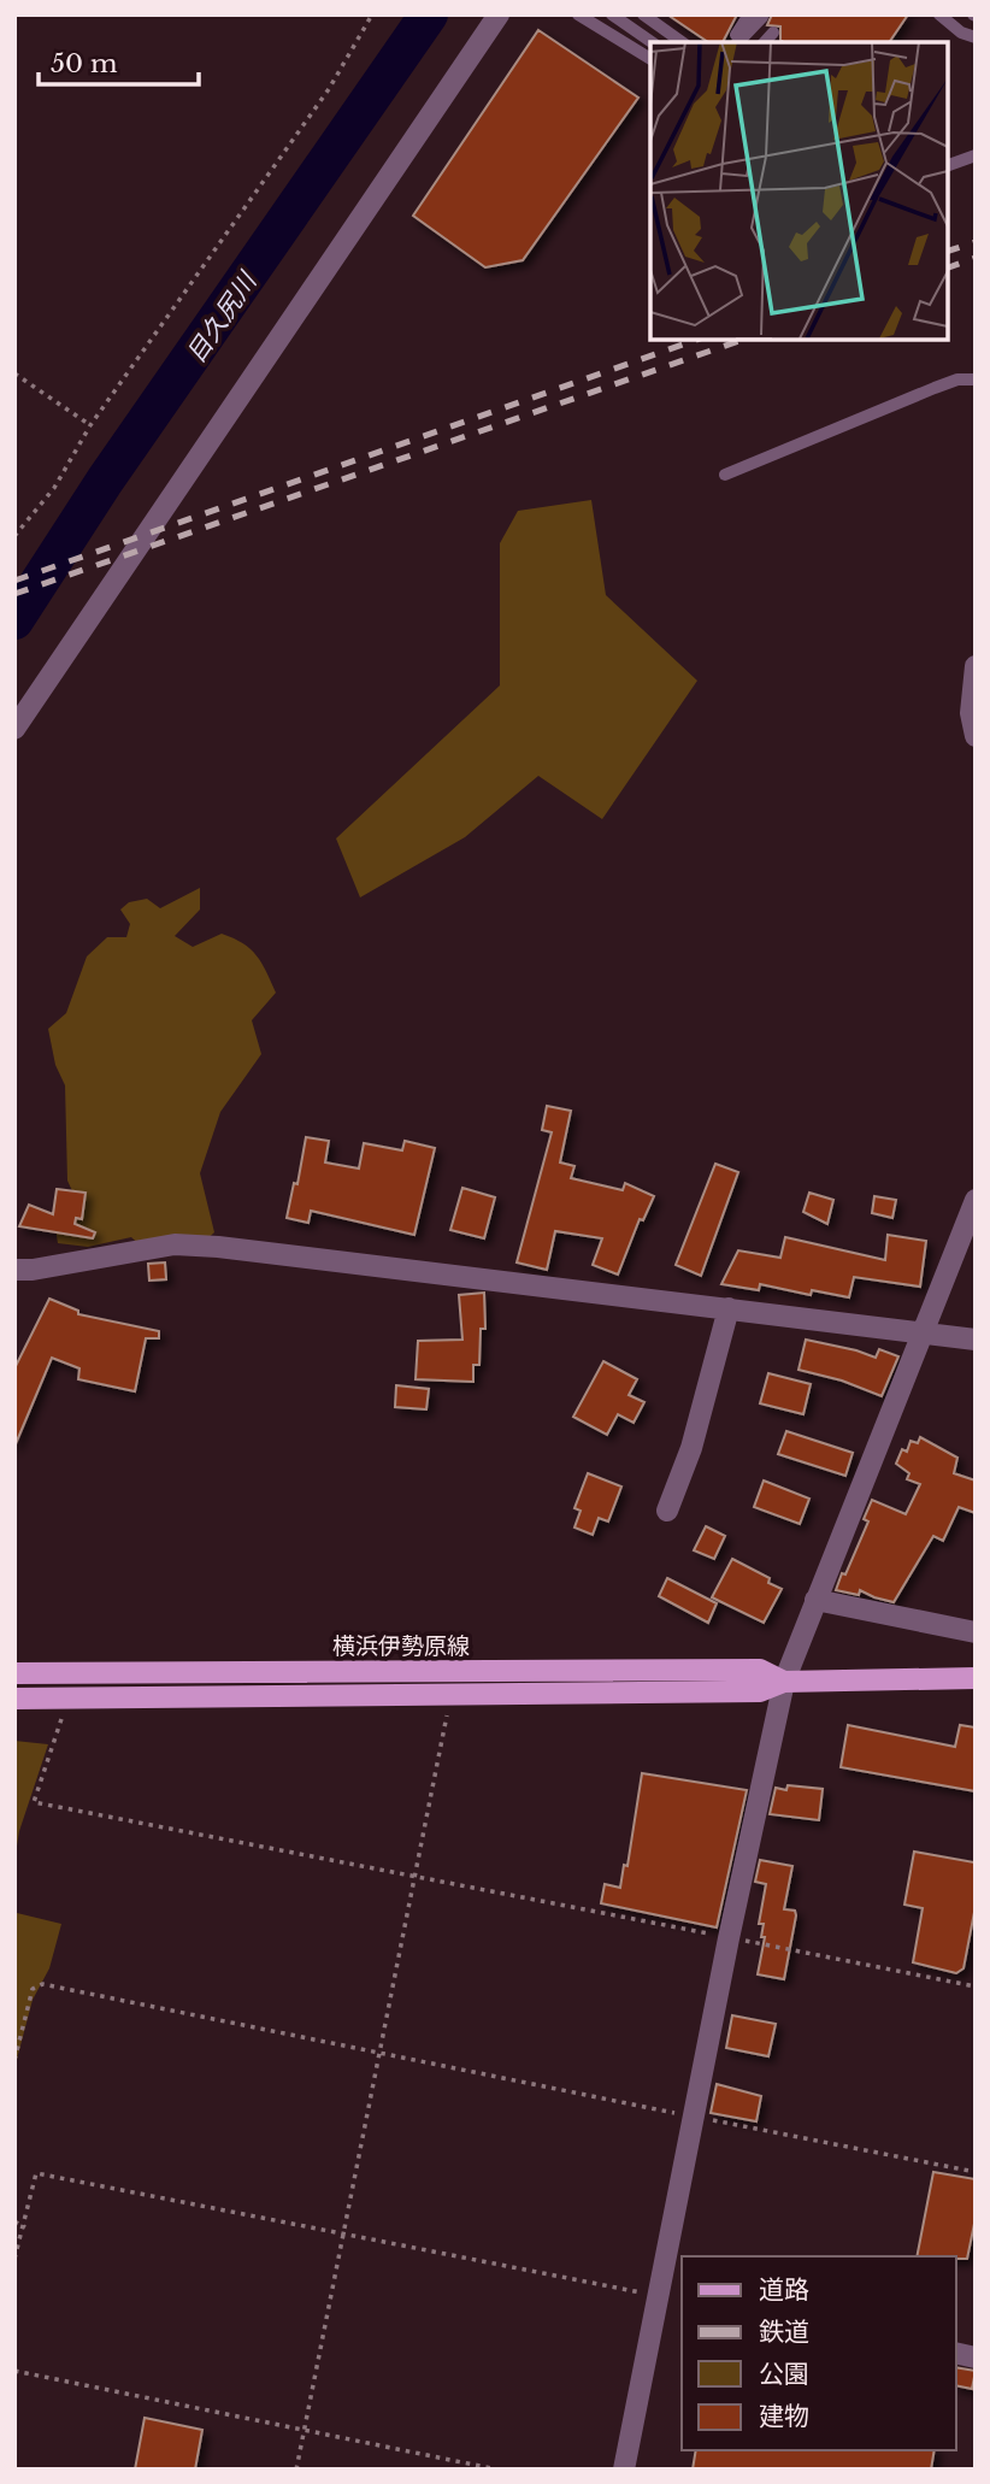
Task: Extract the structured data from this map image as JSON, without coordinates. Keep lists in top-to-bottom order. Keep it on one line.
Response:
{"streets":{"main road":["横浜伊勢原線"]},"water":["目久尻川"],"legend":["道路","鉄道","公園","建物"],"scale_bar":"50 m"}
